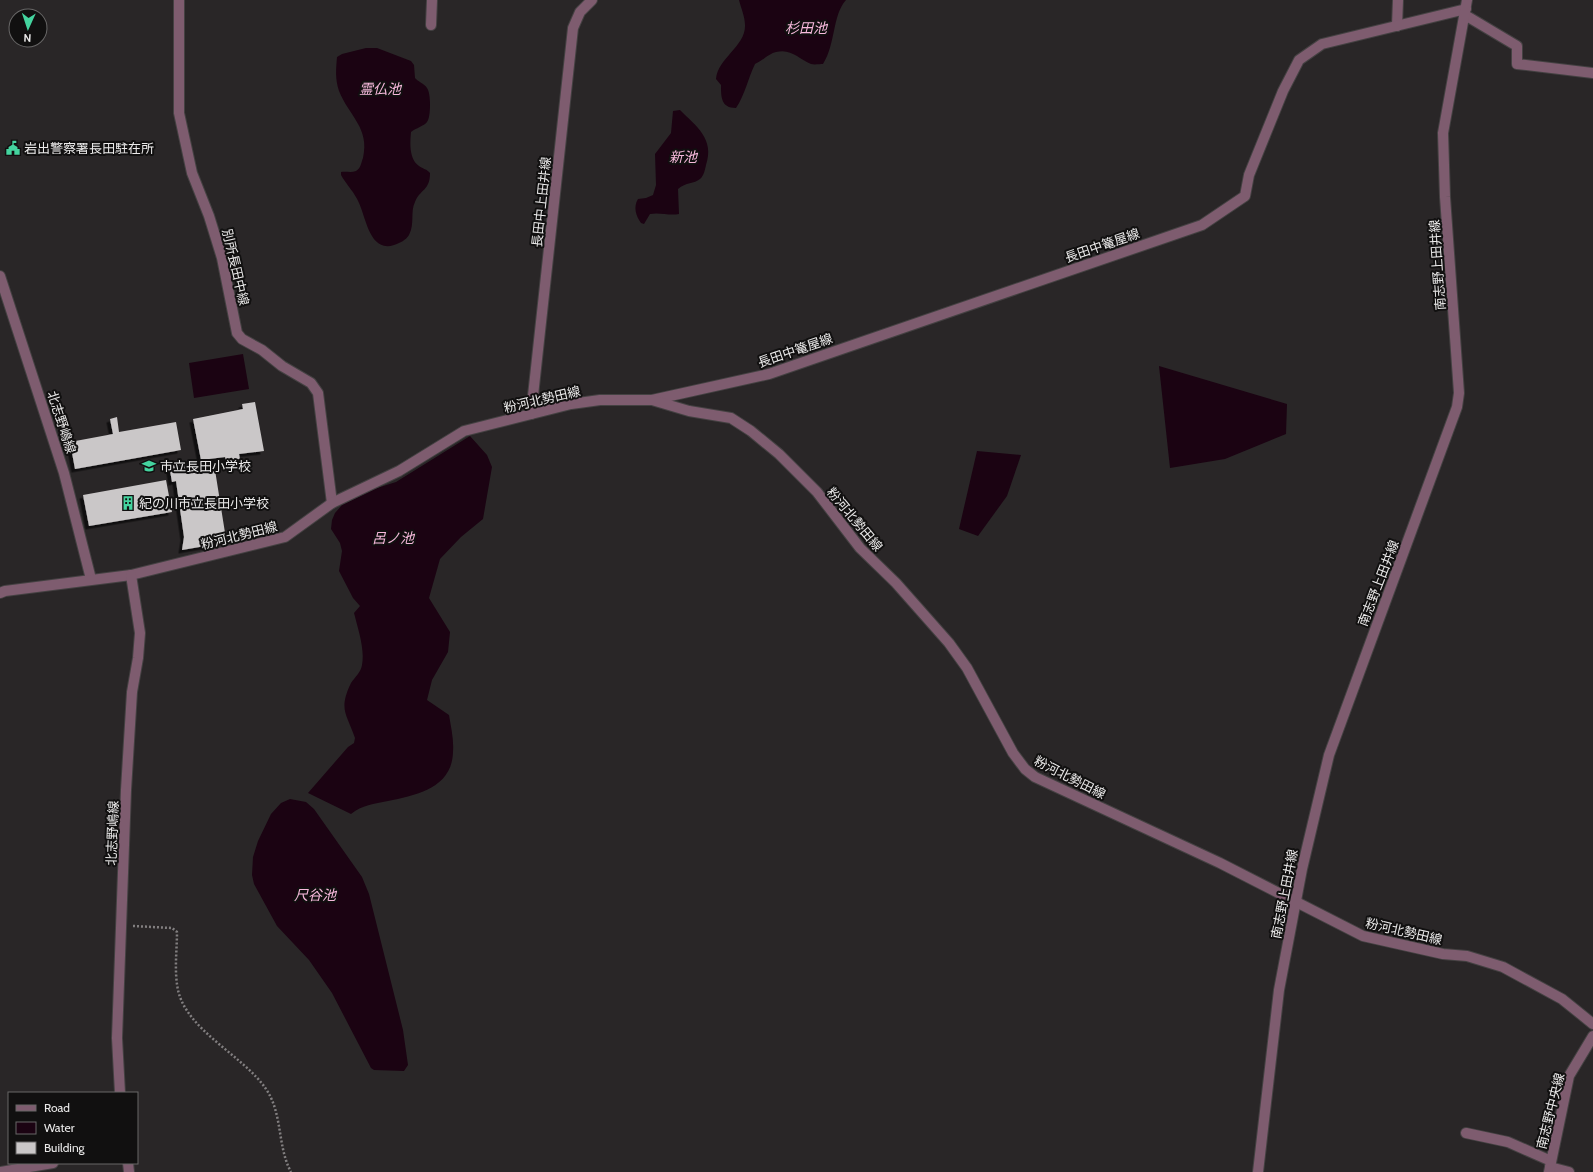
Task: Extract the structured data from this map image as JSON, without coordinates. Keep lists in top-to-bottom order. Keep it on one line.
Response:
{"streets":{"street":["長田中上田井線","長田中篭屋線","南志野上田井線","別所長田中線","粉河北勢田線","北志野嶋線","南志野中央線"]},"crossings":[["長田中上田井線","粉河北勢田線"],["長田中篭屋線","南志野上田井線"],["長田中篭屋線","粉河北勢田線"],["南志野上田井線","粉河北勢田線"],["別所長田中線","粉河北勢田線"],["粉河北勢田線","北志野嶋線"]],"water":["杉田池","霊仏池","新池","呂ノ池","尺谷池"],"places":{"public building":["岩出警察署長田駐在所"],"school or university":["市立長田小学校"],"building":["紀の川市立長田小学校"]},"legend":["Road","Water","Building"],"north":"bottom"}
